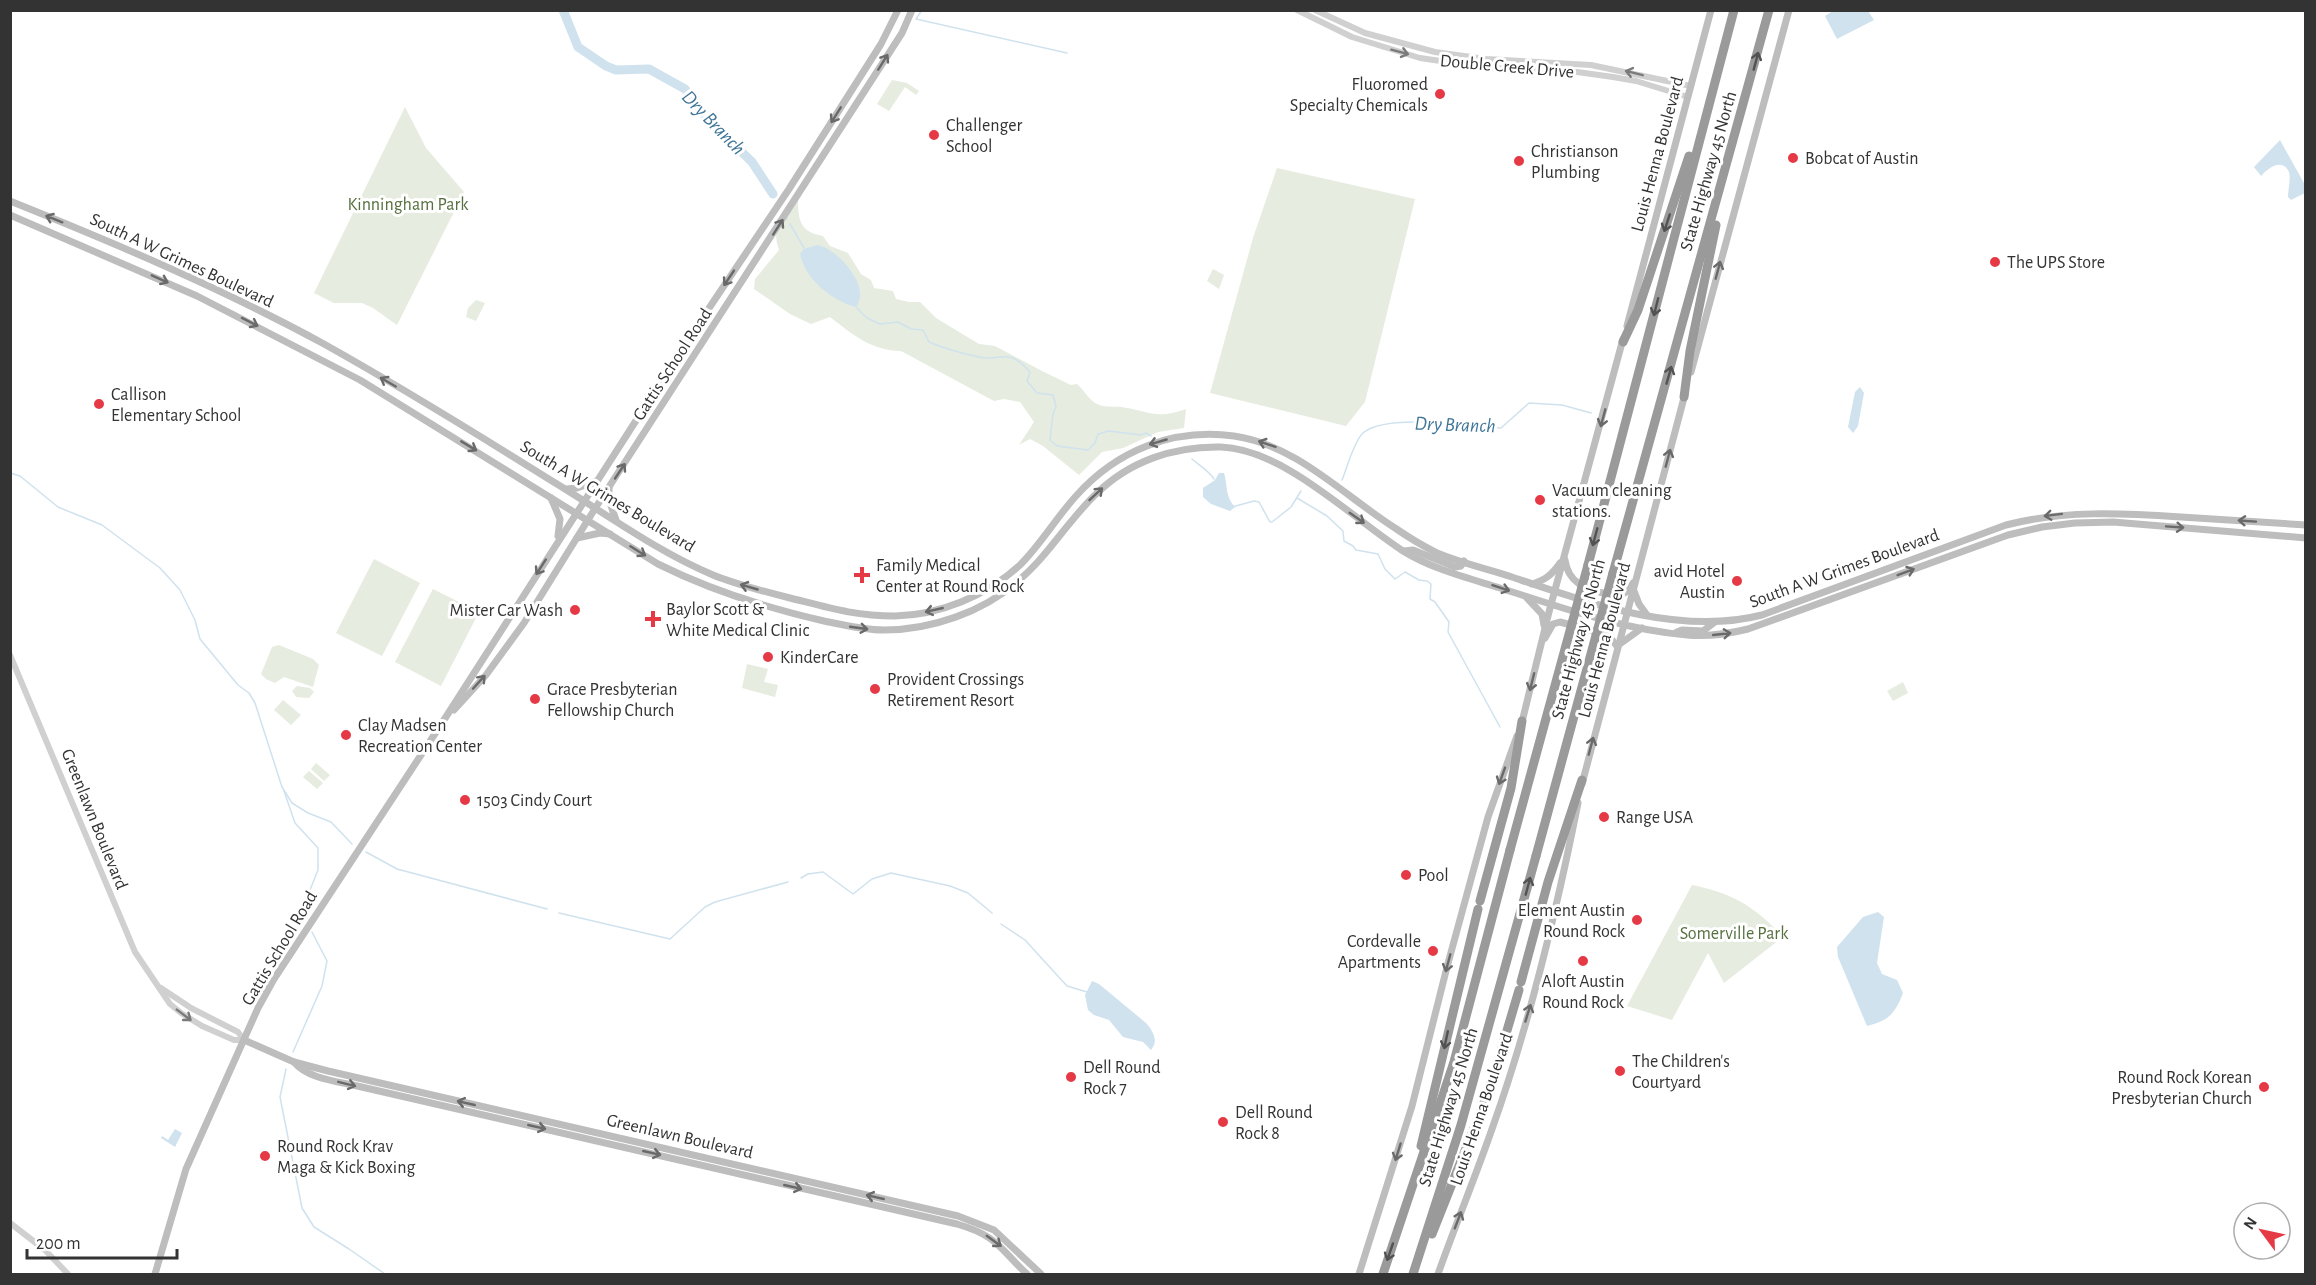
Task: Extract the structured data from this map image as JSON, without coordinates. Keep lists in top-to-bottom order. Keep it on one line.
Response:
{"streets":{"highway":["State Highway 45 North"],"main road":["Louis Henna Boulevard","South A W Grimes Boulevard","Gattis School Road","Greenlawn Boulevard"],"street":["Double Creek Drive"]},"crossings":[["Double Creek Drive","Louis Henna Boulevard"],["Louis Henna Boulevard","South A W Grimes Boulevard"],["South A W Grimes Boulevard","Gattis School Road"],["Gattis School Road","Greenlawn Boulevard"]],"water":["Dry Branch"],"parks":["Kinningham Park","Somerville Park"],"places":{"other":["Fluoromed Specialty Chemicals","Challenger School","Bobcat of Austin","Christianson Plumbing","The UPS Store","Callison Elementary School","Vacuum cleaning stations.","avid Hotel Austin","Mister Car Wash","KinderCare","Provident Crossings Retirement Resort","Grace Presbyterian Fellowship Church","Clay Madsen Recreation Center","1503 Cindy Court","Range USA","Pool","Element Austin Round Rock","Cordevalle Apartments","Aloft Austin Round Rock","The Children's Courtyard","Dell Round Rock 7","Round Rock Korean Presbyterian Church","Dell Round Rock 8","Round Rock Krav Maga & Kick Boxing"],"health":["Family Medical Center at Round Rock","Baylor Scott & White Medical Clinic"]},"scale_bar":"200 m","north":"top left"}
